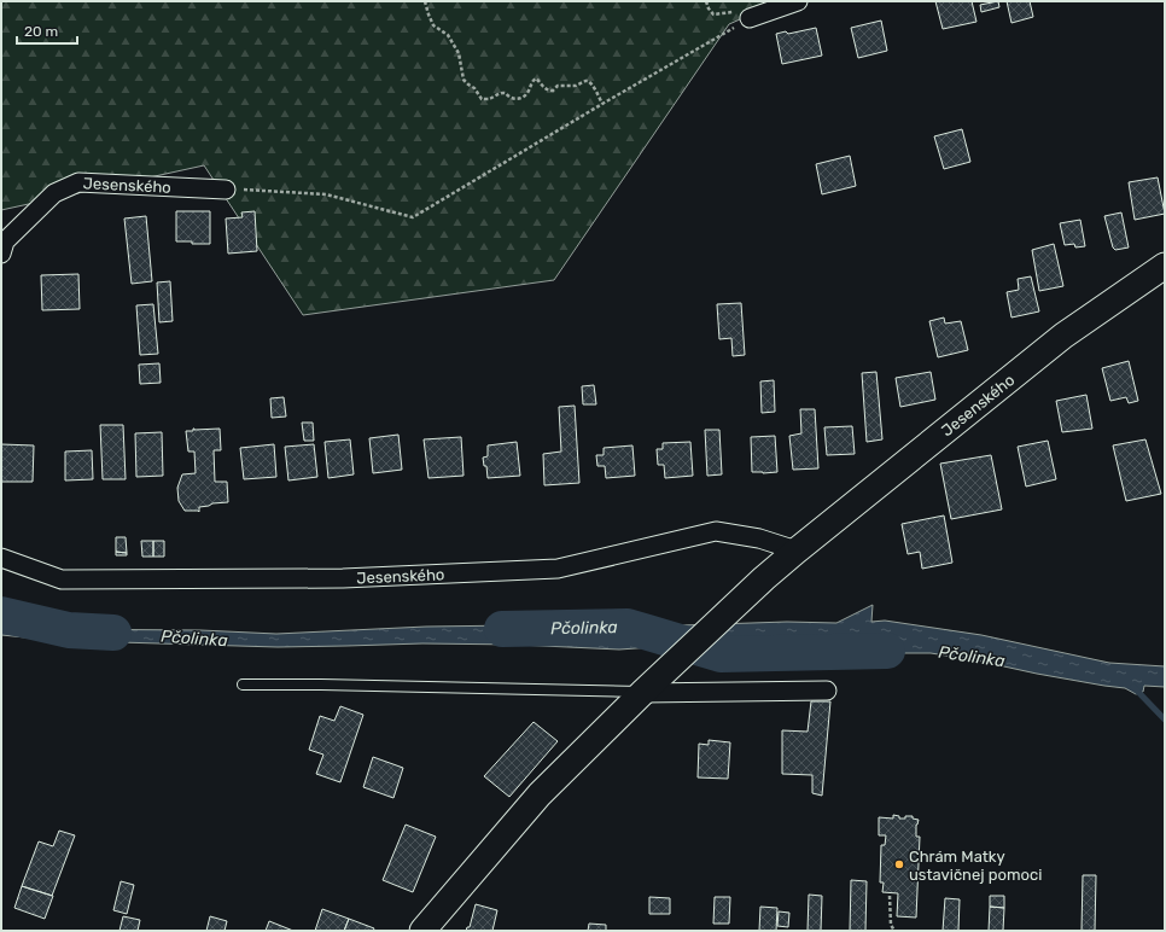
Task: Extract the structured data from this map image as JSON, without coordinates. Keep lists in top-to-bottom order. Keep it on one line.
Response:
{"streets":{"street":["Jesenského"]},"water":["Pčolinka"],"places":["Chrám Matky ustavičnej pomoci"],"scale_bar":"20 m"}
